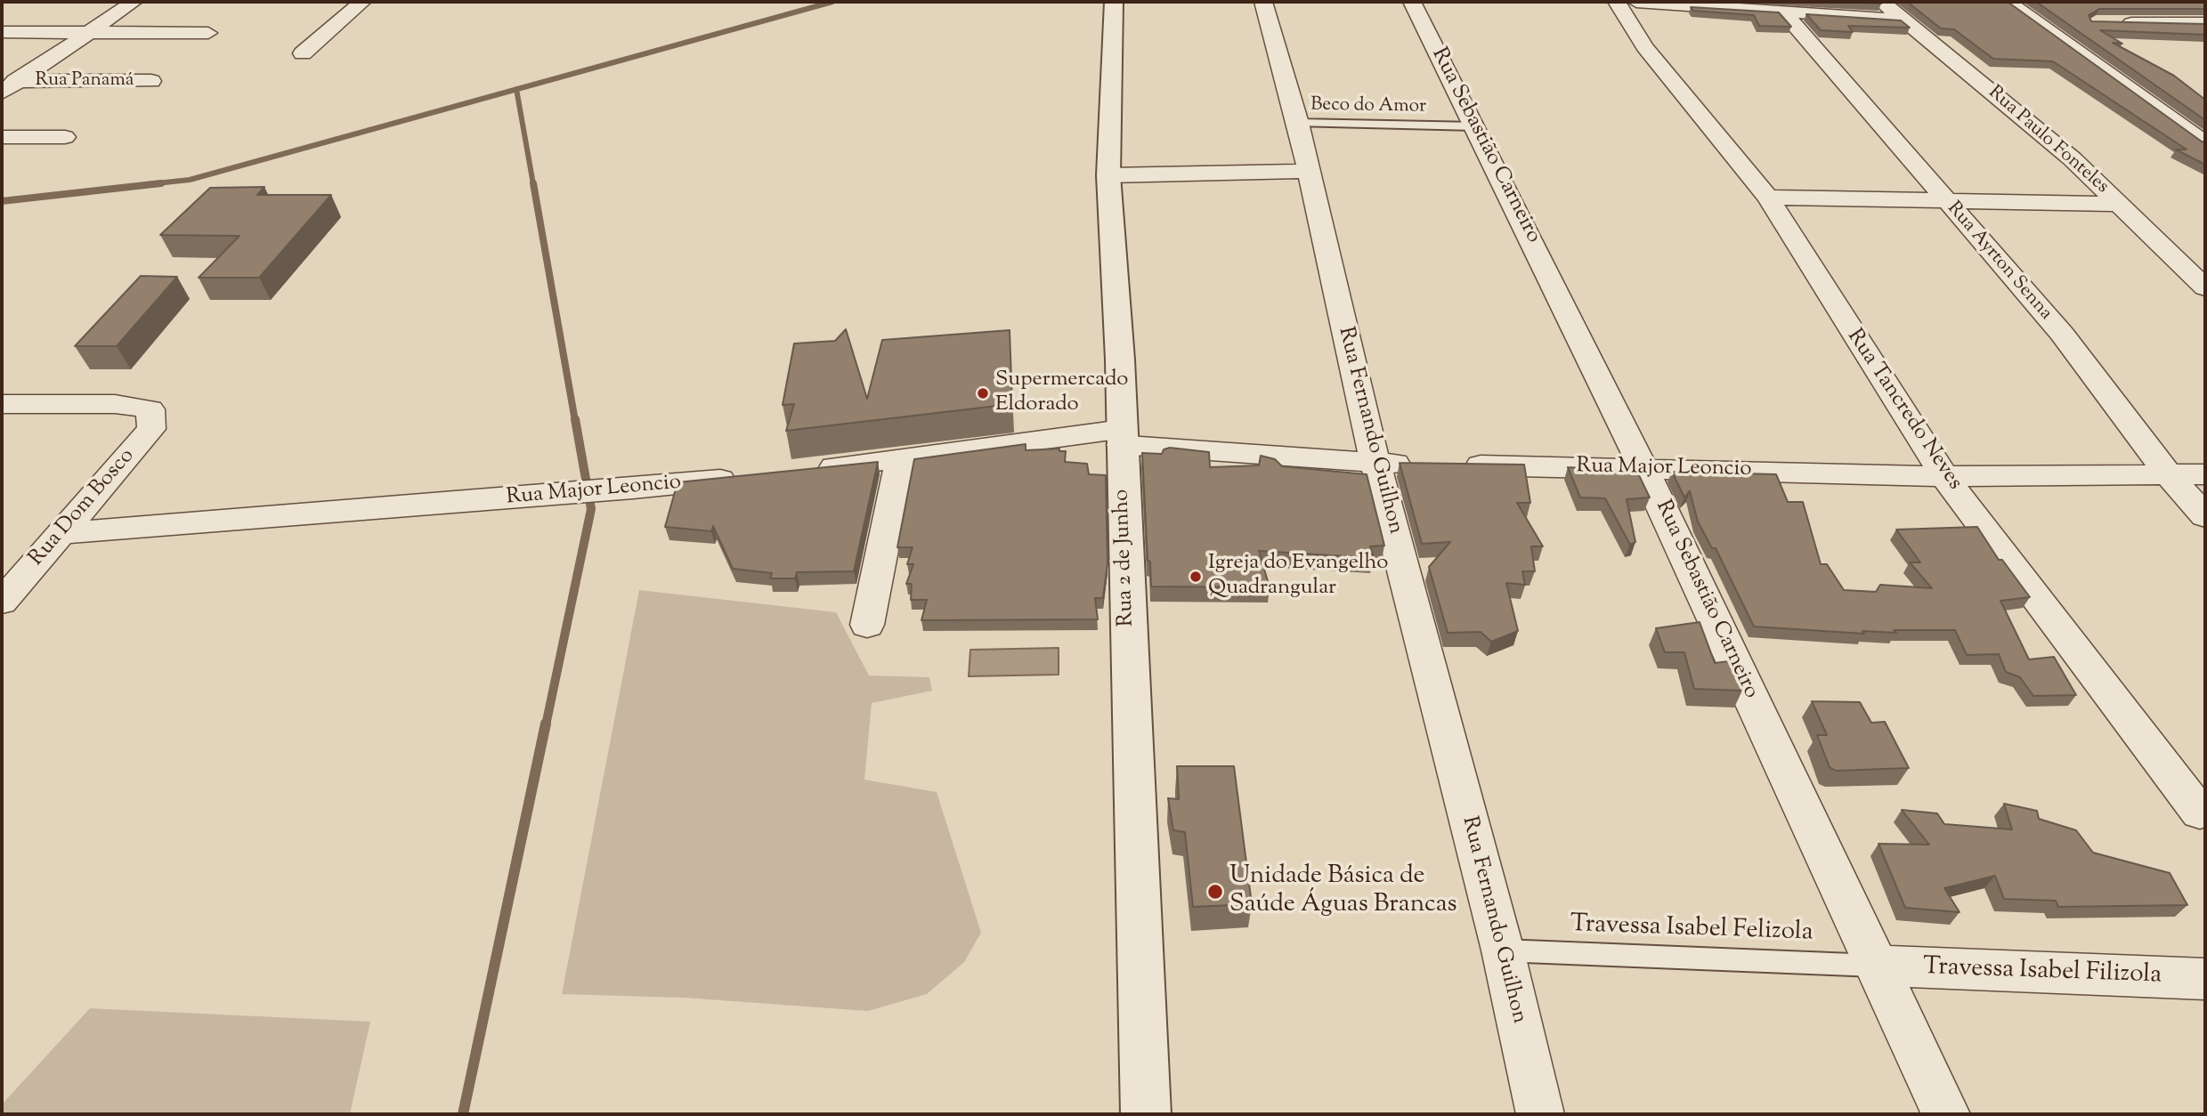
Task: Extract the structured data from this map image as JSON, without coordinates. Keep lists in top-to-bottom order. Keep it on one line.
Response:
{"streets":{"street":["Rua Panamá","Rua Paulo Fonteles","Rua Sebastião Carneiro","Rua Ayrton Senna","Rua Tancredo Neves","Rua Fernando Guilhon","Rua Major Leoncio","Rua Dom Bosco","Rua 2 de Junho","Travessa Isabel Filizola"],"lane":["Beco do Amor","Travessa Isabel Felizola"]},"crossings":[["Beco do Amor","Rua Sebastião Carneiro"],["Beco do Amor","Rua Fernando Guilhon"],["Rua Sebastião Carneiro","Rua Major Leoncio"],["Rua Sebastião Carneiro","Travessa Isabel Felizola"],["Rua Sebastião Carneiro","Travessa Isabel Filizola"],["Rua Ayrton Senna","Rua Major Leoncio"],["Rua Tancredo Neves","Rua Major Leoncio"],["Rua Fernando Guilhon","Rua Major Leoncio"],["Rua Fernando Guilhon","Travessa Isabel Felizola"],["Rua Major Leoncio","Rua Dom Bosco"],["Rua Major Leoncio","Rua 2 de Junho"],["Travessa Isabel Felizola","Travessa Isabel Filizola"]],"places":["Supermercado Eldorado","Igreja do Evangelho Quadrangular","Unidade Básica de Saúde Águas Brancas"]}
